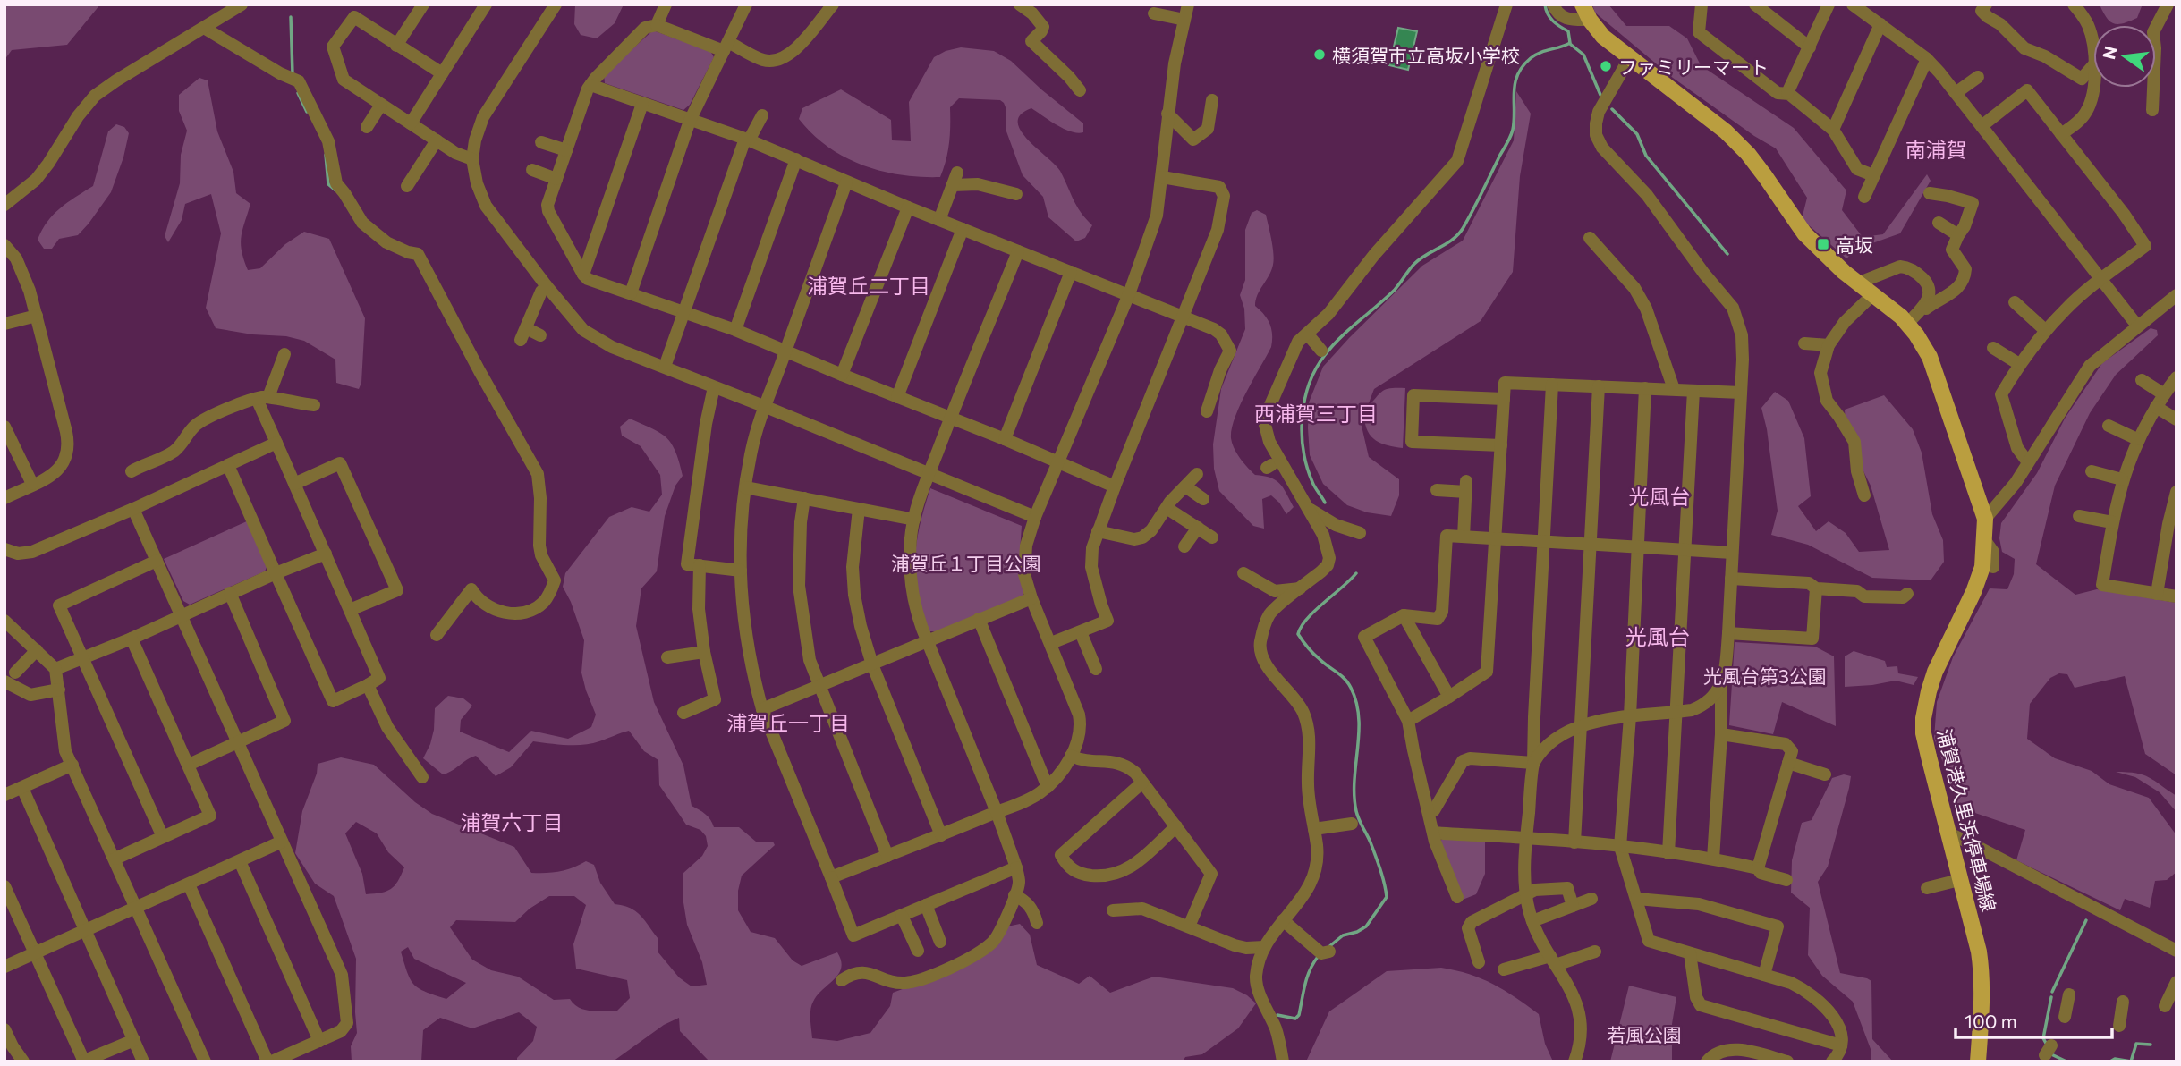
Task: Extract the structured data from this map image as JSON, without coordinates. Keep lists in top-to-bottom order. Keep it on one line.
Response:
{"streets":{"main road":["浦賀港久里浜停車場線"]},"districts":["南浦賀","浦賀丘二丁目","西浦賀三丁目","光風台","光風台","浦賀丘一丁目","浦賀六丁目"],"parks":["浦賀丘１丁目公園","光風台第3公園","若風公園"],"places":{"other":["横須賀市立高坂小学校","ファミリーマート"],"transit":["高坂"]},"scale_bar":"100 m","north":"left"}
